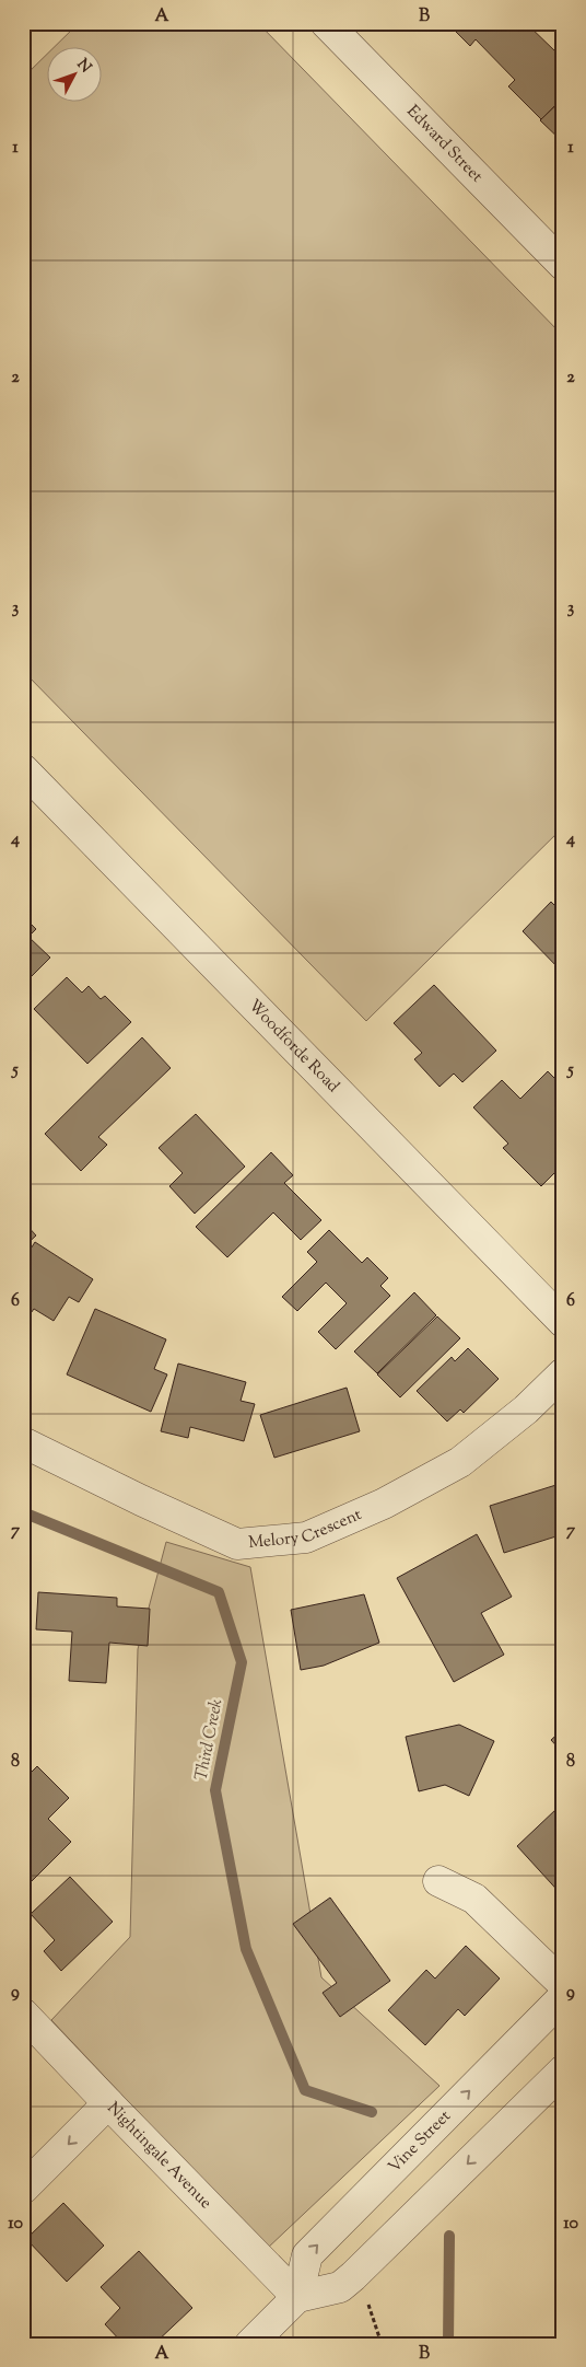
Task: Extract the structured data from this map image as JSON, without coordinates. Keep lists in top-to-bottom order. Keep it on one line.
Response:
{"streets":{"street":["Edward Street","Woodforde Road","Melory Crescent","Vine Street","Nightingale Avenue"]},"crossings":[["Vine Street","Nightingale Avenue"]],"water":["Third Creek"],"north":"top right","grid":{"columns":["A","B"],"rows":["1","2","3","4","5","6","7","8","9","10"]}}
